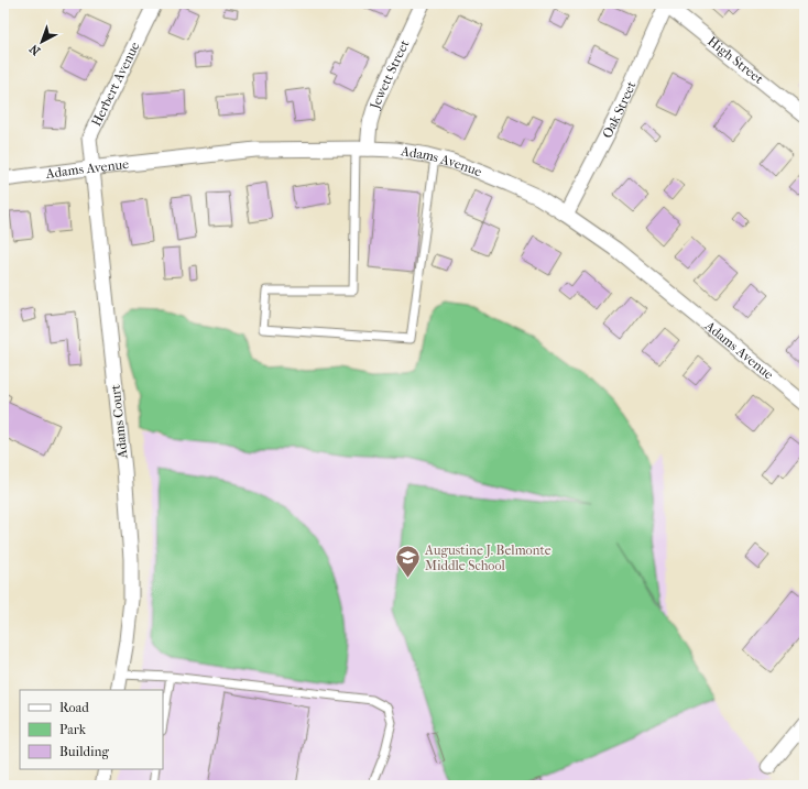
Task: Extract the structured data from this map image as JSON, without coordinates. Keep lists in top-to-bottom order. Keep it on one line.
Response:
{"streets":{"street":["High Street","Jewett Street","Herbert Avenue","Oak Street","Adams Avenue","Adams Court"]},"crossings":[["High Street","Oak Street"],["Jewett Street","Adams Avenue"],["Herbert Avenue","Adams Avenue"],["Herbert Avenue","Adams Court"],["Oak Street","Adams Avenue"],["Adams Avenue","Adams Court"]],"places":{"school or university":["Augustine J. Belmonte Middle School"]},"legend":["Road","Park","Building"],"north":"bottom left"}
